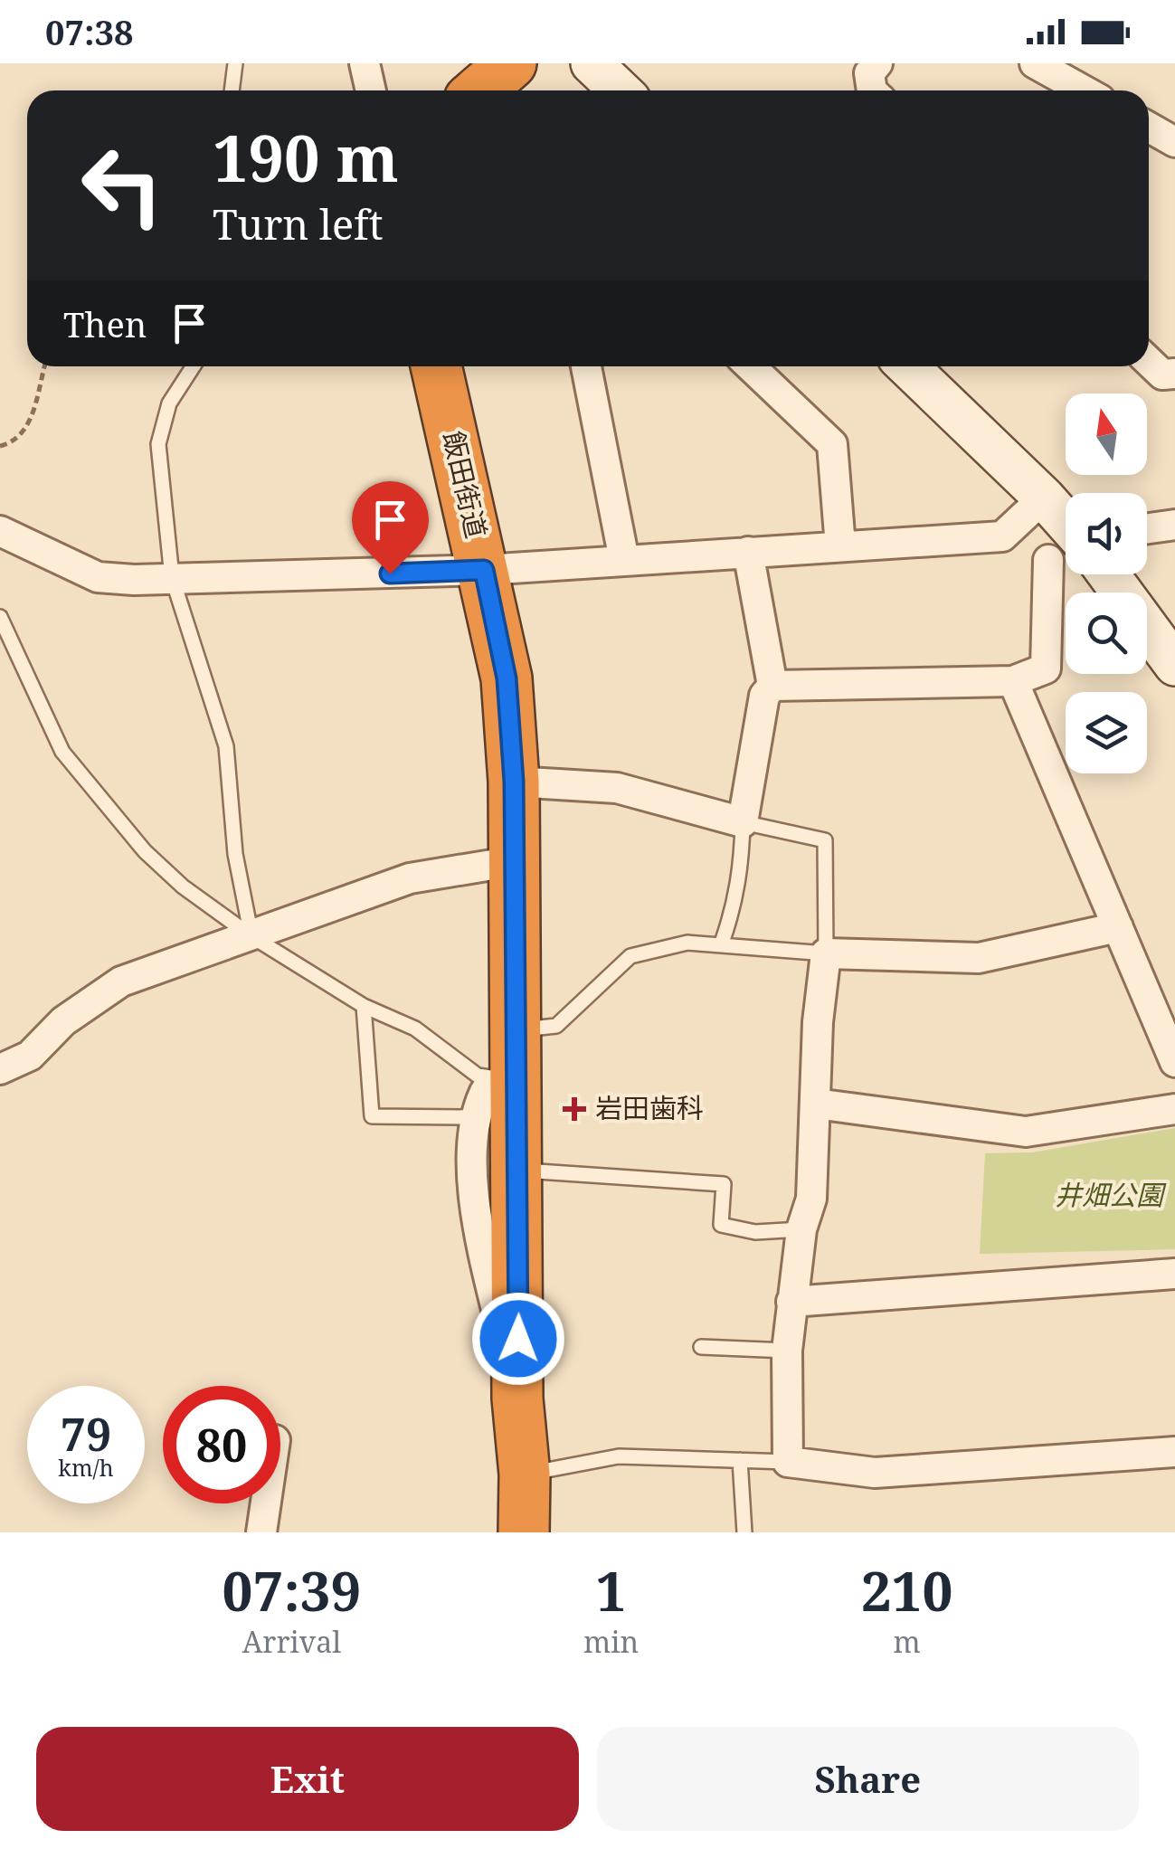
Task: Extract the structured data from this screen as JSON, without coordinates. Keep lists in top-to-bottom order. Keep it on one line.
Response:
{"streets":{"highway":["飯田街道"]},"parks":["井畑公園"],"places":{"health":["岩田歯科"]},"north":"top","page":{"status":"07:38","turn":["190 m","Turn left"],"then":"Then","speed":"79 km/h","limit":"80","eta":["07:39","Arrival","1","min","210","m"],"buttons":["Exit","Share"]}}
